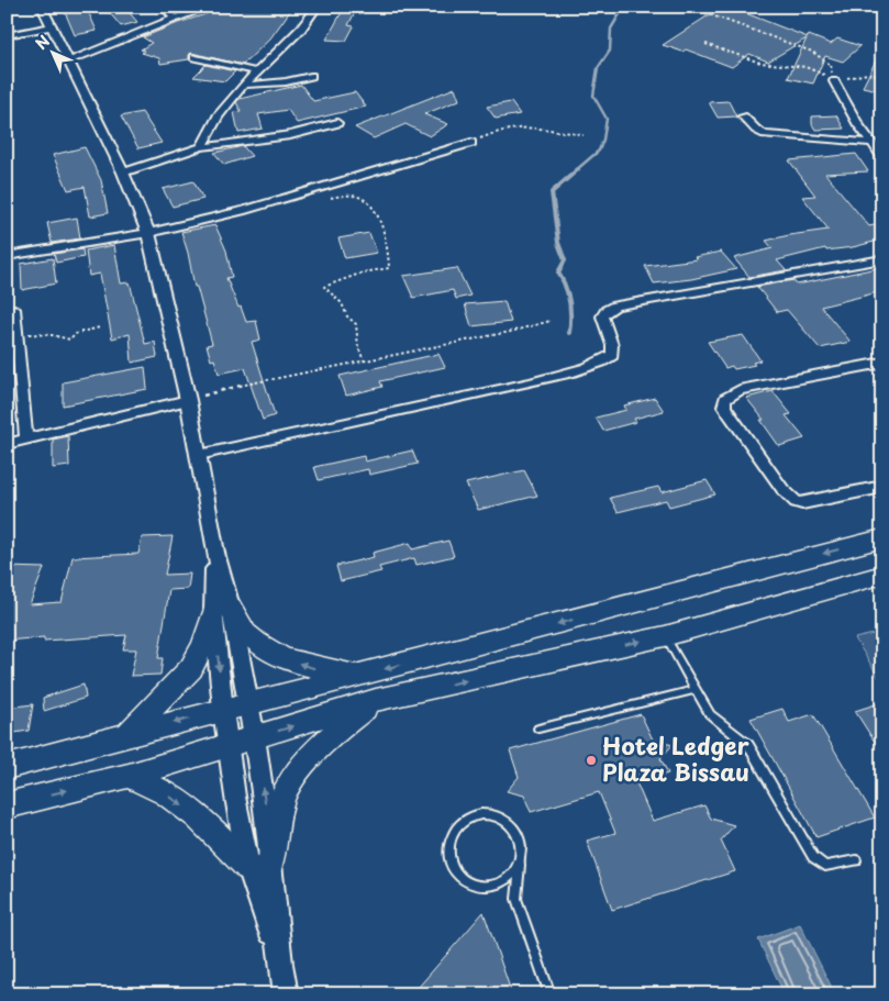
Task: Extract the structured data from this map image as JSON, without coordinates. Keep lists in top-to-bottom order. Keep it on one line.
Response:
{"places":["Hotel Ledger Plaza Bissau"],"north":"top left"}
